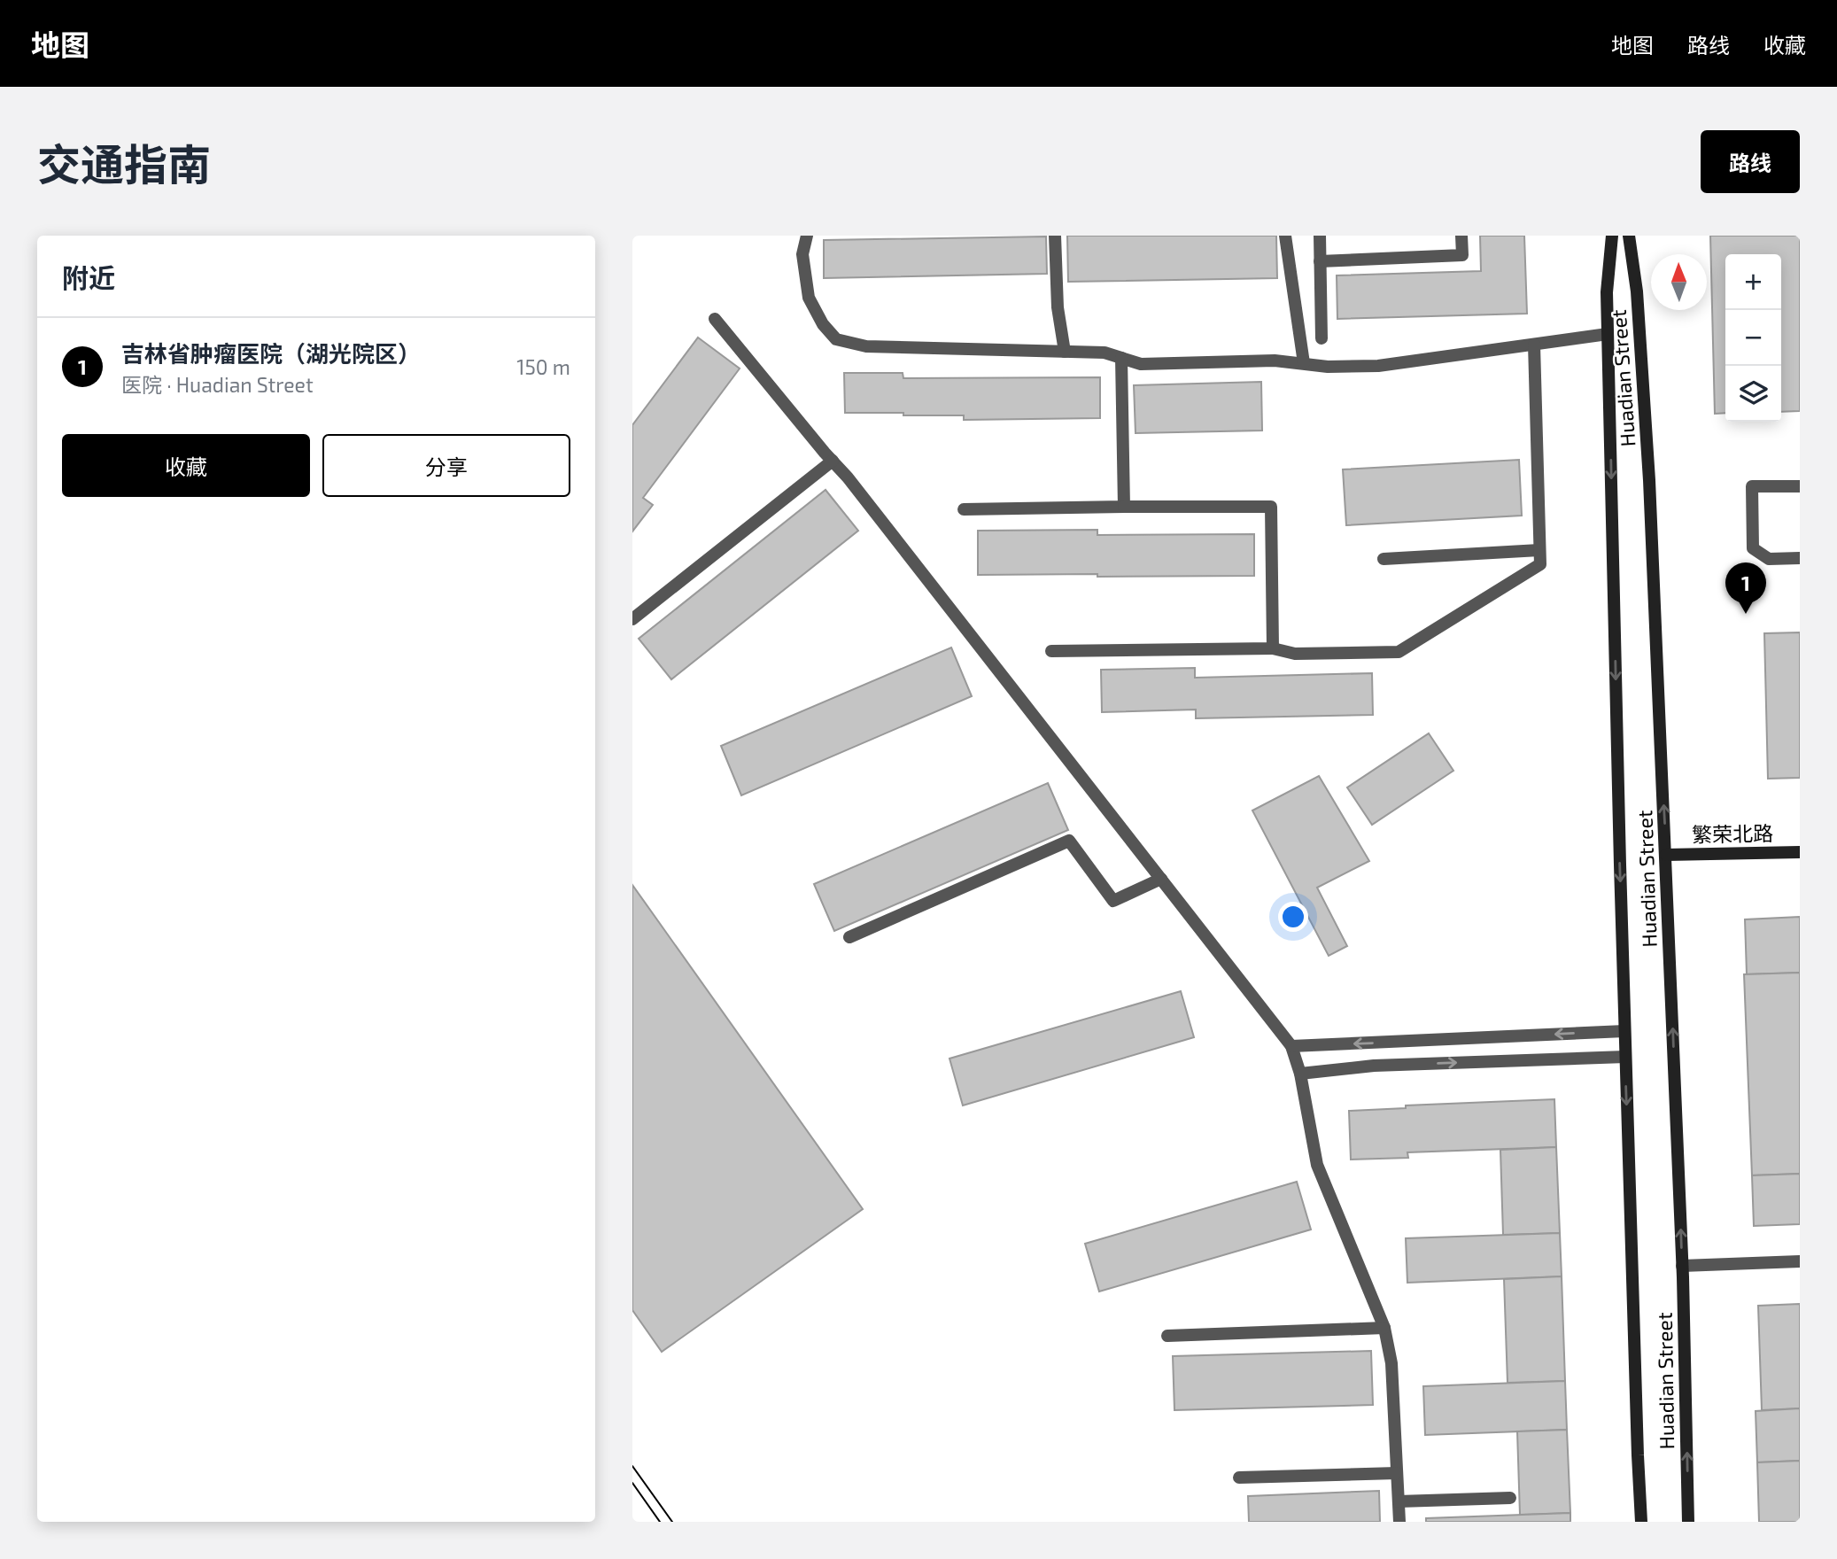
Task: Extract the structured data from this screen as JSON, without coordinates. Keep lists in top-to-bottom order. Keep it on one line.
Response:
{"streets":{"street":["Huadian Street","繁荣北路"]},"crossings":[["Huadian Street","繁荣北路"]],"north":"top","page":{"header":"地图","nav":["地图","路线","收藏"],"title":"交通指南","buttons":["路线",["收藏","分享"]],"heading":"附近","map_buttons":["+","−"],"list":[{"mark":"1","name":"吉林省肿瘤医院（湖光院区）","note":"医院 · Huadian Street","value":"150 m"}],"pins":"1"}}
